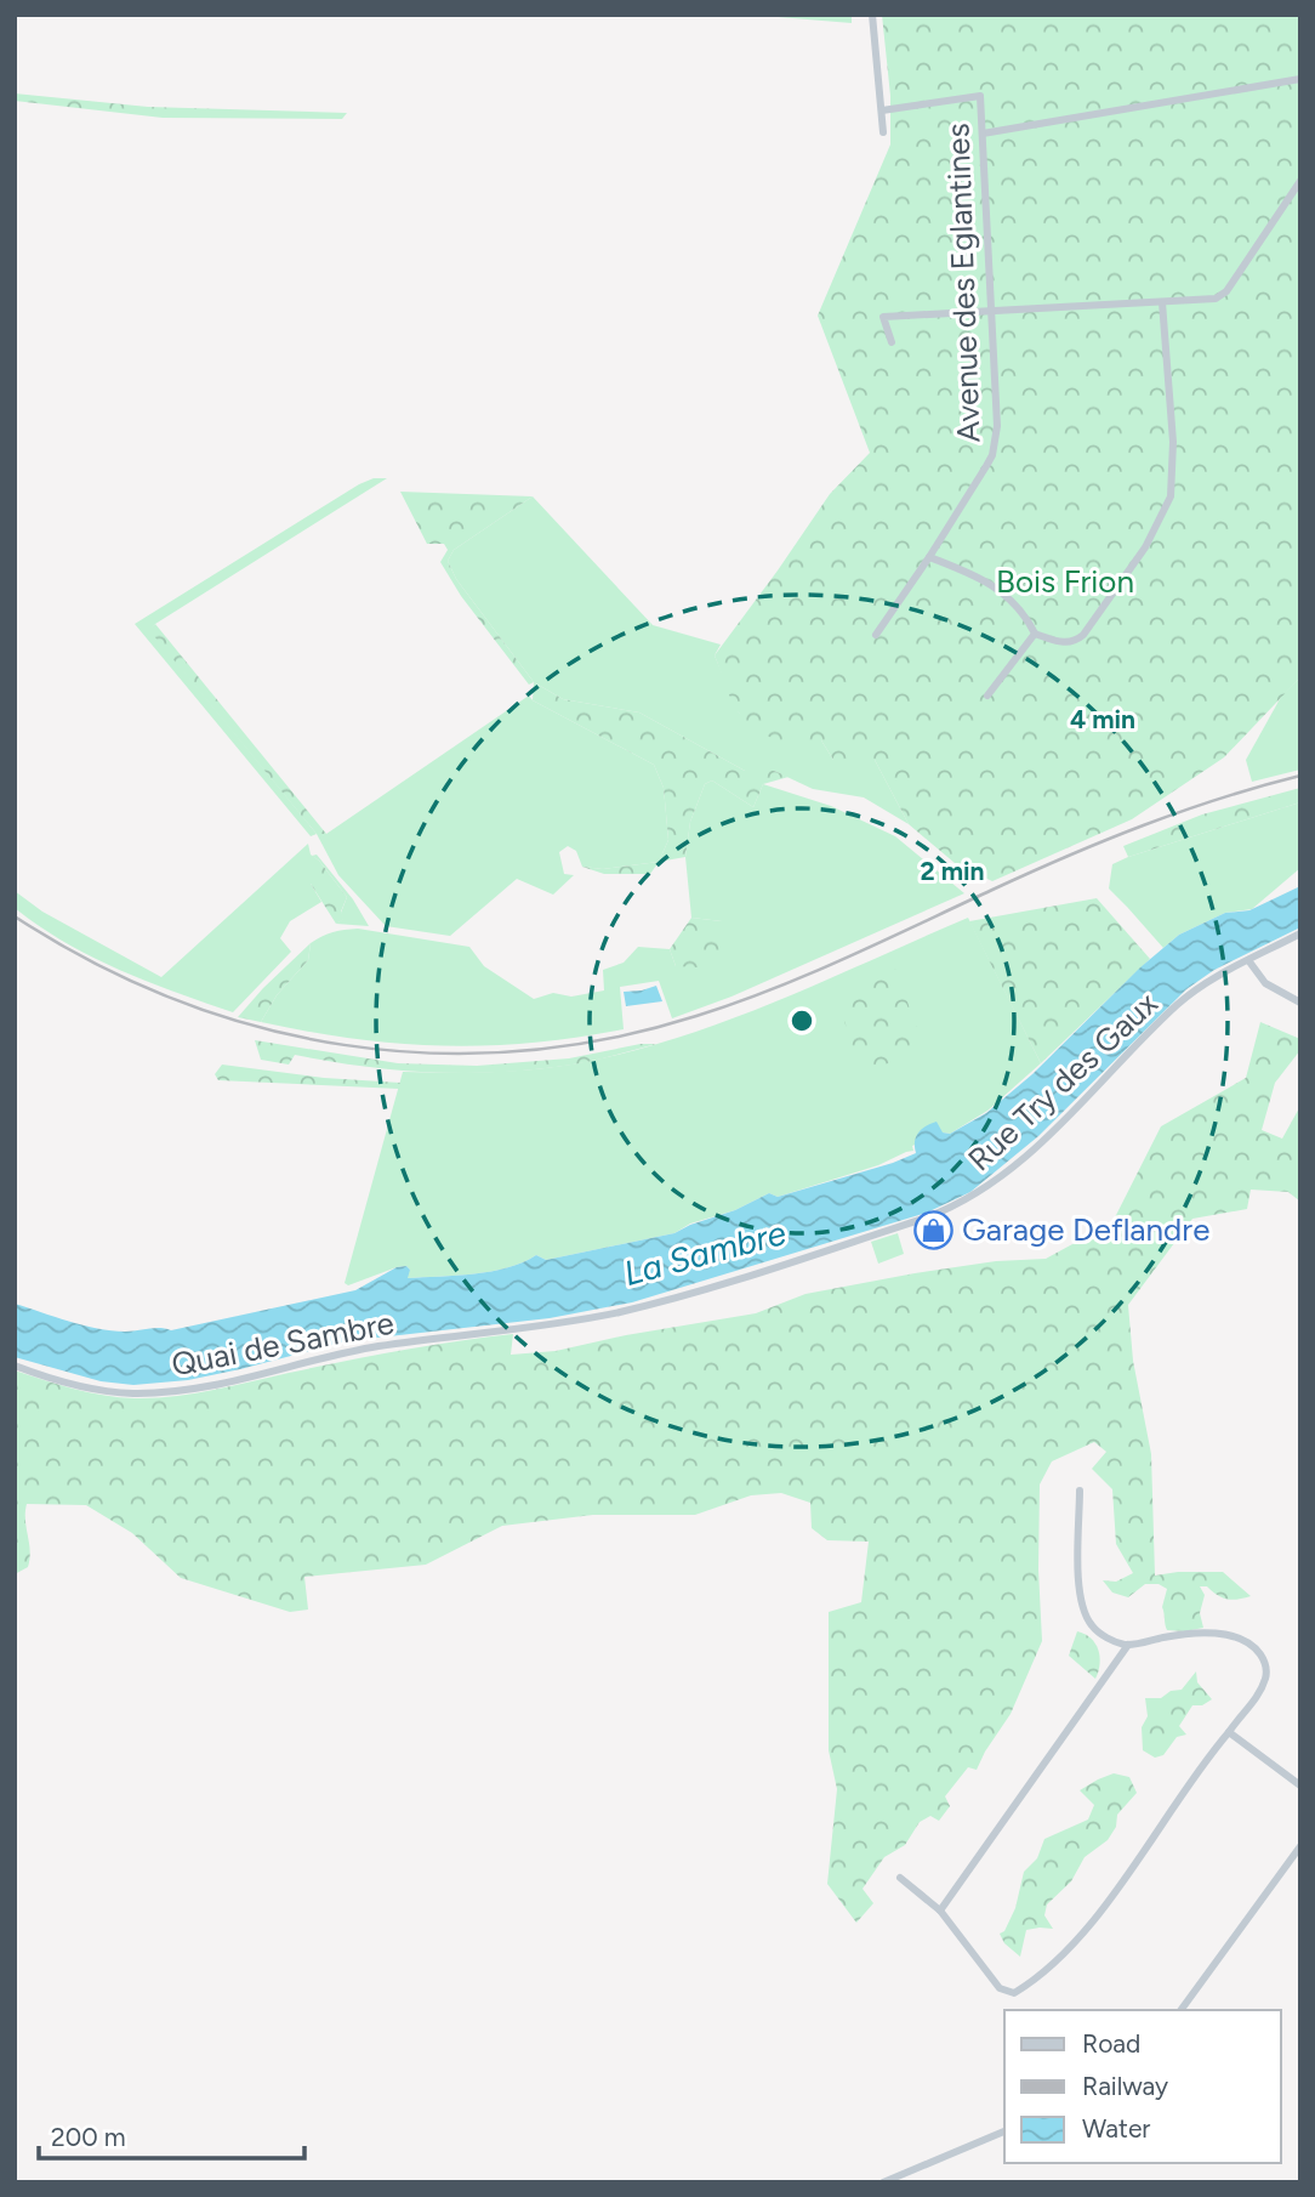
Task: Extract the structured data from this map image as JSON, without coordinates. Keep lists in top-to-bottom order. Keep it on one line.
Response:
{"streets":{"street":["Avenue des Eglantines","Rue Try des Gaux","Quai de Sambre"]},"crossings":[["Rue Try des Gaux","Quai de Sambre"]],"water":["La Sambre"],"parks":["Bois Frion"],"places":{"shop":["Garage Deflandre"]},"legend":["Road","Railway","Water"],"scale_bar":"200 m","rings":["4 min","2 min"]}
